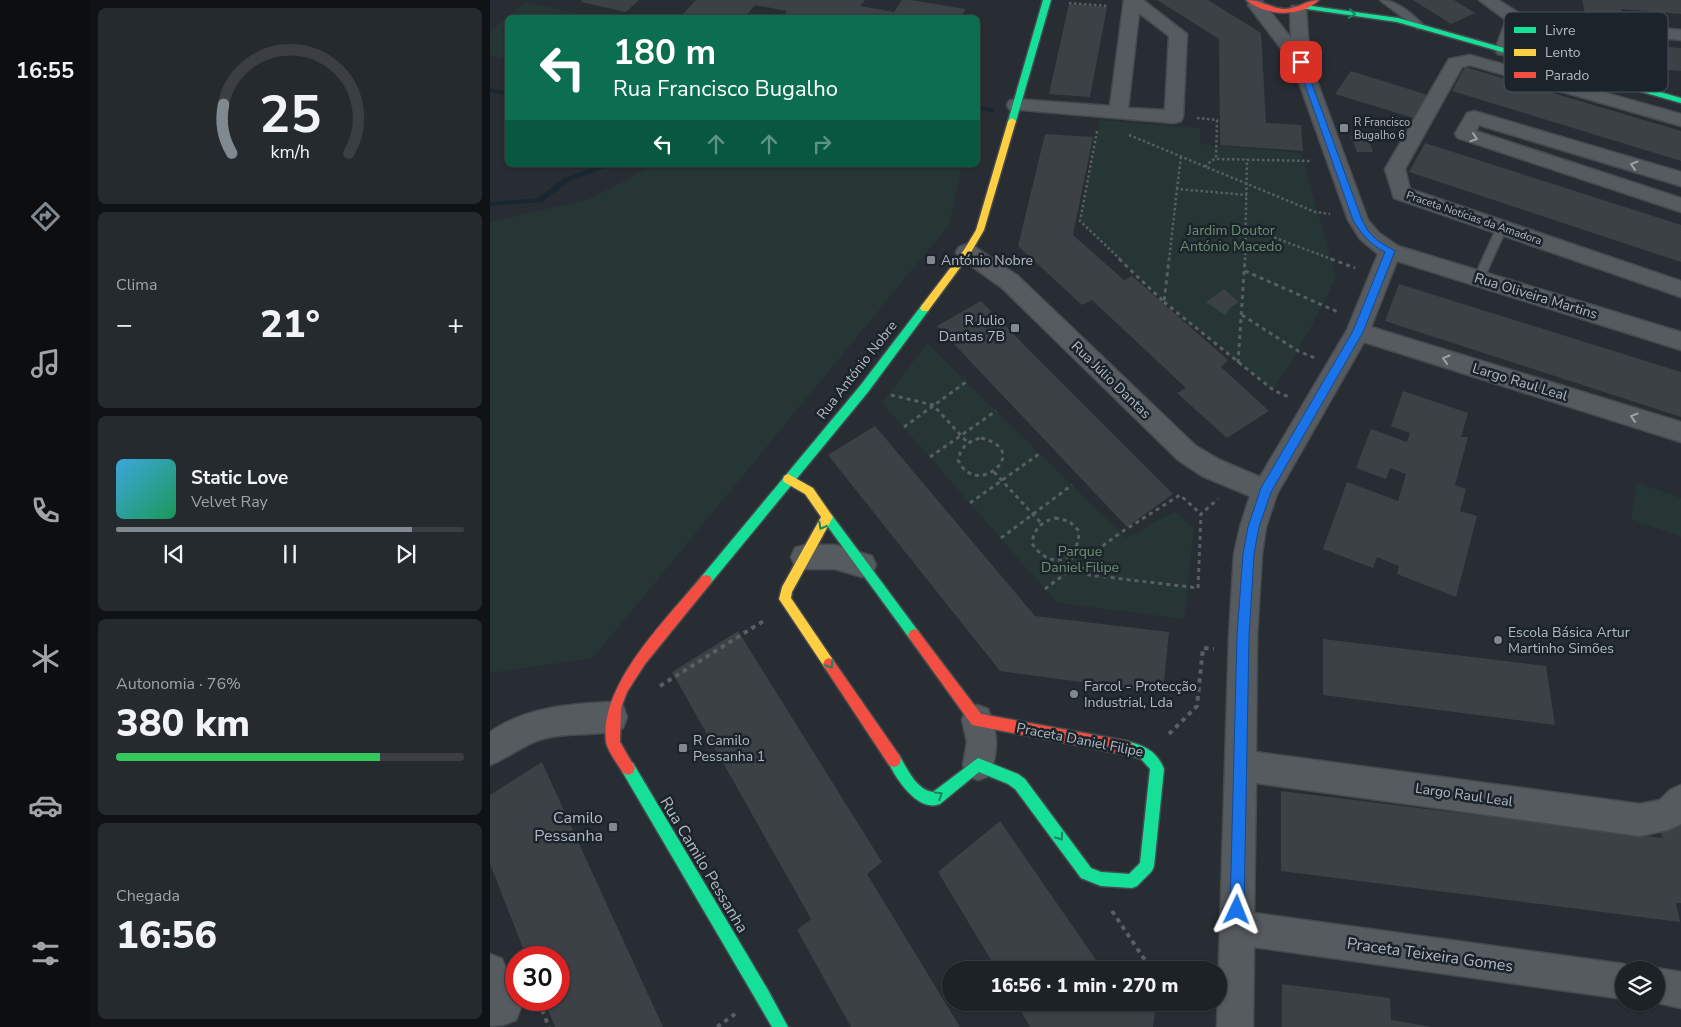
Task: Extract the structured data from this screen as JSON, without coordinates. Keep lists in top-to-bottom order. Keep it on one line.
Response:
{"streets":{"street":["Praceta Notícias da Amadora","Rua Oliveira Martins","Rua António Nobre","Rua Júlio Dantas","Largo Raul Leal","Praceta Daniel Filipe","Rua Camilo Pessanha","Praceta Teixeira Gomes"]},"crossings":[["Rua António Nobre","Rua Júlio Dantas"],["Rua António Nobre","Rua Camilo Pessanha"]],"one_way":["Largo Raul Leal"],"parks":["Jardim Doutor António Macedo","Parque Daniel Filipe"],"places":{"transit":["R Francisco Bugalho 6","António Nobre","R Julio Dantas 7B","R Camilo Pessanha 1","Camilo Pessanha"],"other":["Escola Básica Artur Martinho Simões","Farcol - Protecção Industrial, Lda"]},"legend":["Livre","Lento","Parado"],"page":{"tabs":"16:55","turn":["180 m","Rua Francisco Bugalho"],"tile":["Clima",["Autonomia · 76%","380 km"],["Chegada","16:56"]],"heat":["−","21°","+"],"song":["Static Love","Velvet Ray"],"limit":"30","trip":"16:56 · 1 min · 270 m","gauge":["25","km/h"]}}
